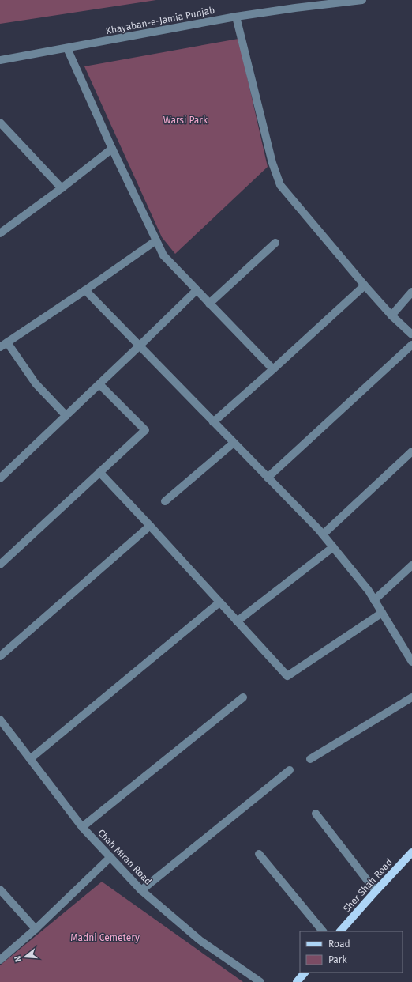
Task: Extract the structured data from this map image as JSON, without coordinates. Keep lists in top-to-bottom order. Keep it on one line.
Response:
{"streets":{"main road":["Sher Shah Road"],"street":["Khayaban-e-Jamia Punjab","Chah Miran Road"]},"parks":["Warsi Park","Madni Cemetery"],"legend":["Road","Park"],"north":"left"}
